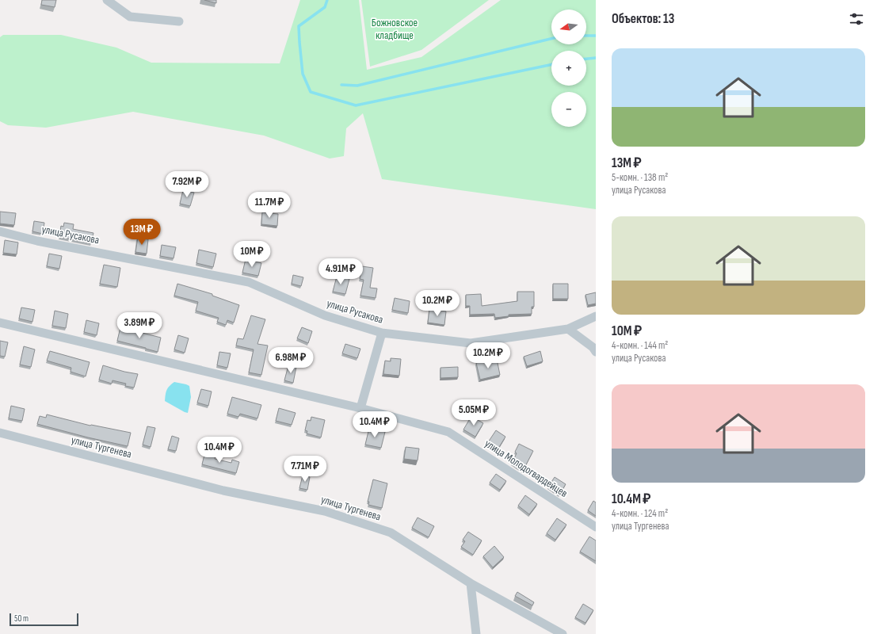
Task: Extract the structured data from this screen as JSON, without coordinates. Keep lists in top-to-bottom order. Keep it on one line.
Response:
{"streets":{"street":["улица Русакова","улица Тургенева","улица Молодогвардейцев"]},"parks":["Божновское кладбище"],"scale_bar":"50 m","north":"left","page":{"heading":"Объектов: 13","map_buttons":["+","−"],"list":[{"name":"13M ₽","note":"5-комн. · 138 m² · улица Русакова"},{"name":"10M ₽","note":"4-комн. · 144 m² · улица Русакова"},{"name":"10.4M ₽","note":"4-комн. · 124 m² · улица Тургенева"}],"price":["7.92M ₽","11.7M ₽","13M ₽","10M ₽","4.91M ₽","10.2M ₽","3.89M ₽","10.2M ₽","6.98M ₽","5.05M ₽","10.4M ₽","10.4M ₽","7.71M ₽"],"scale":"50 m"}}
